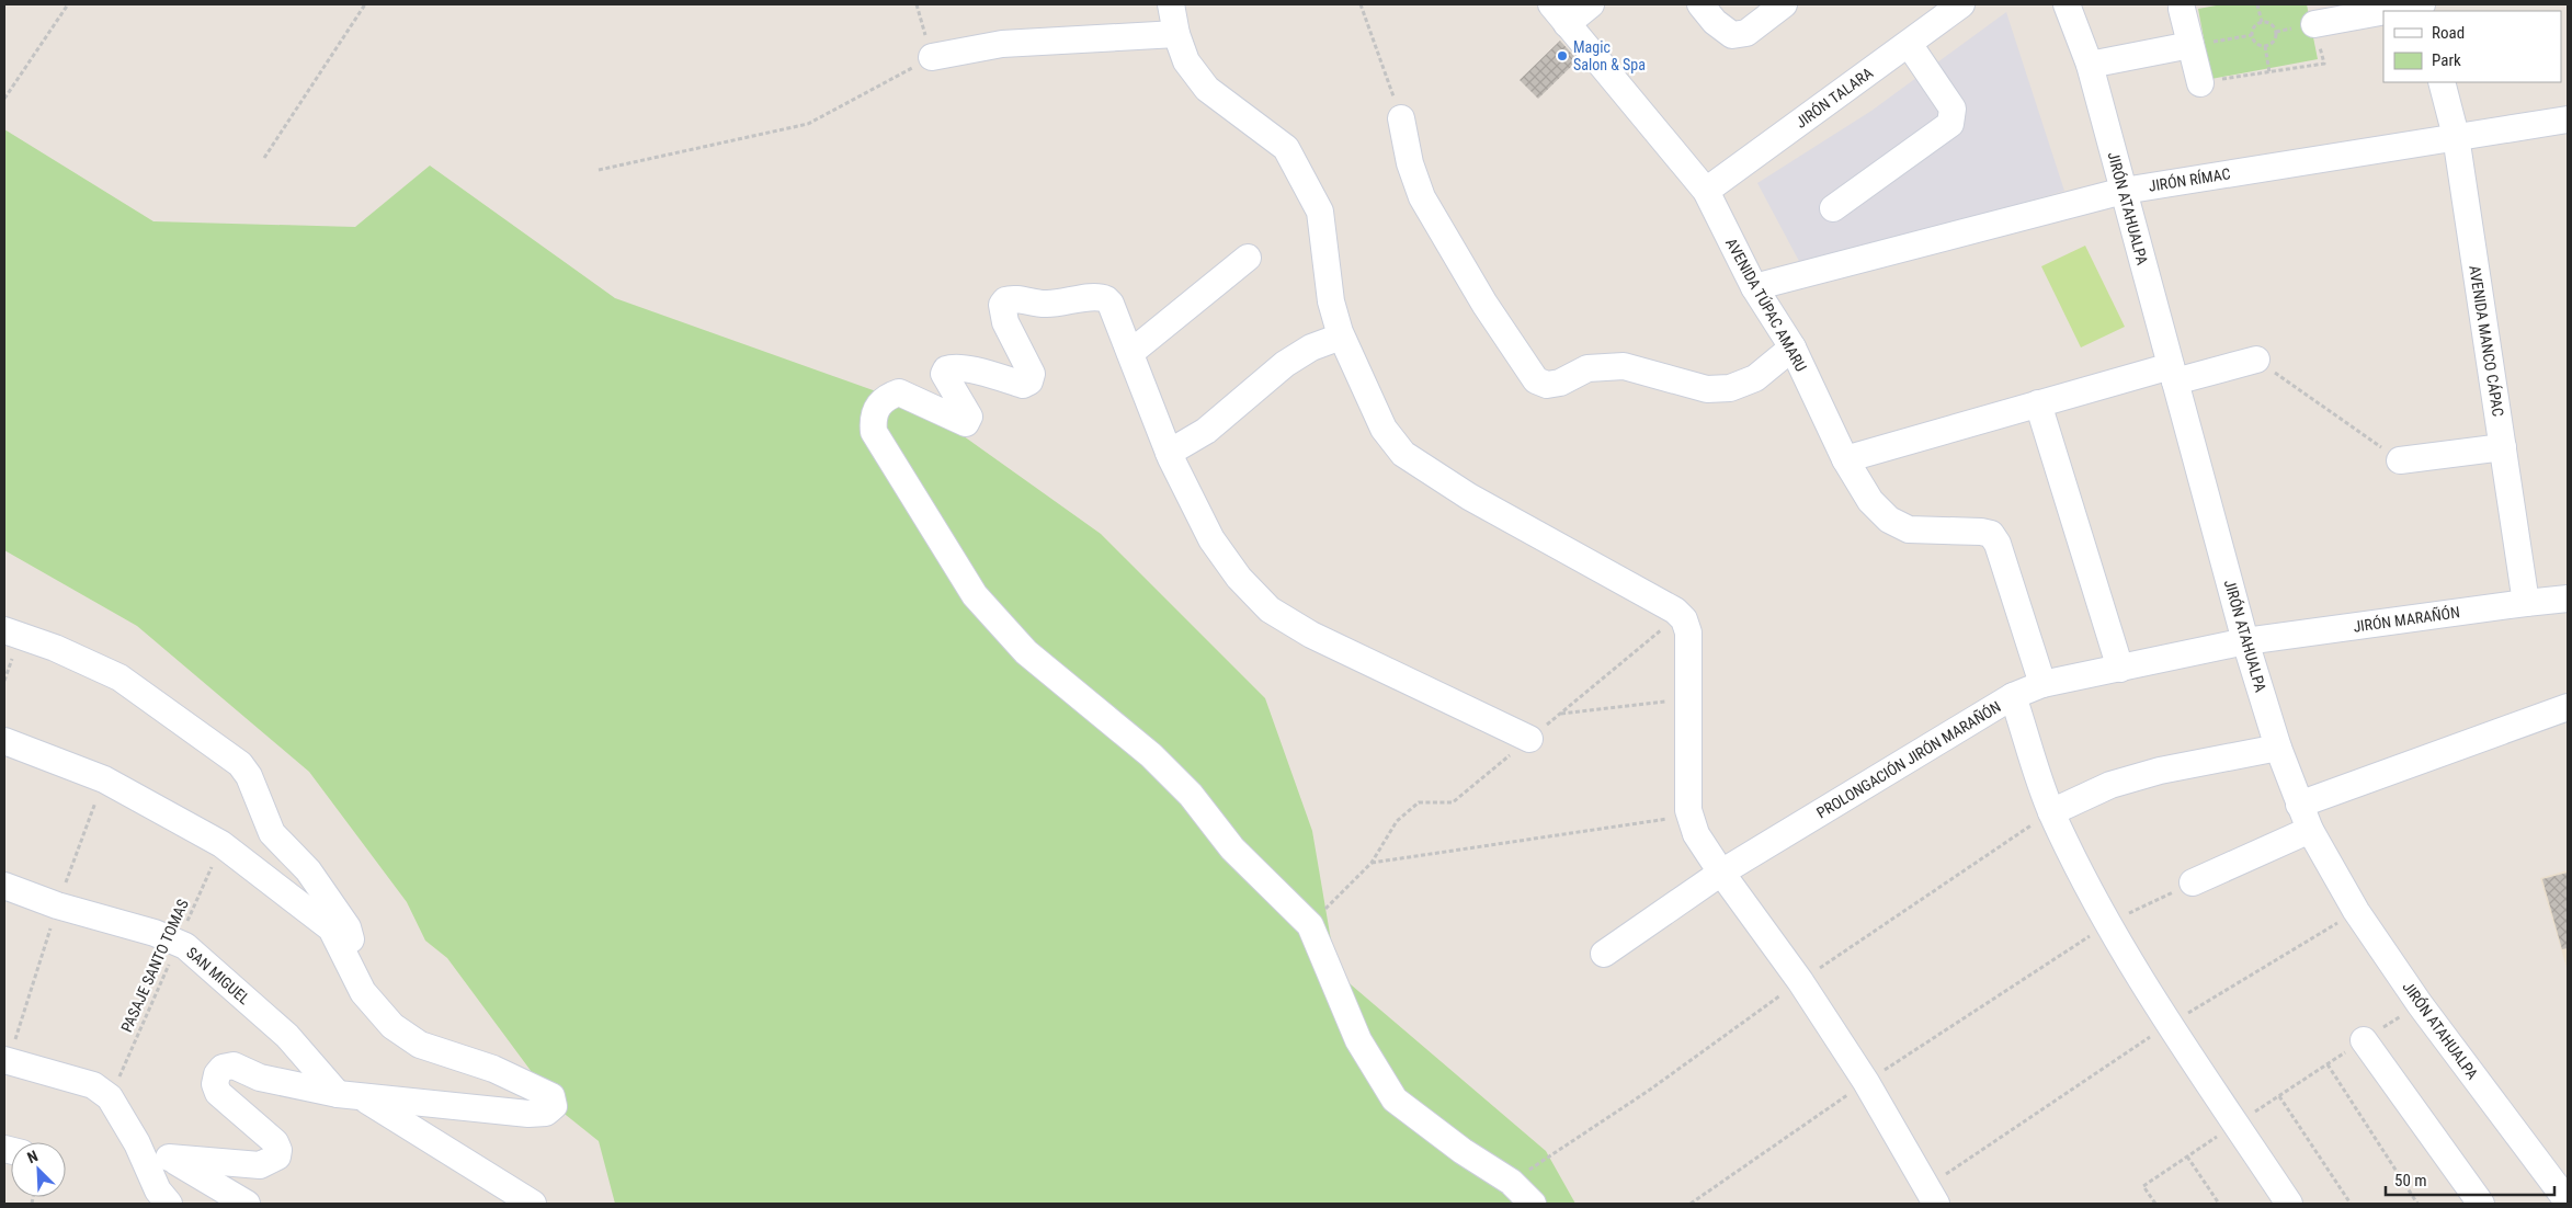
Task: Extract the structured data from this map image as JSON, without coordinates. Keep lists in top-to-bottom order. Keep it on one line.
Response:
{"streets":{"street":["JIRÓN TALARA","JIRÓN RÍMAC","JIRÓN ATAHUALPA","AVENIDA TÚPAC AMARU","AVENIDA MANCO CÁPAC","JIRÓN MARAÑÓN","PROLONGACIÓN JIRÓN MARAÑÓN","SAN MIGUEL"],"path":["PASAJE SANTO TOMAS"]},"crossings":[["JIRÓN TALARA","AVENIDA TÚPAC AMARU"],["JIRÓN RÍMAC","JIRÓN ATAHUALPA"],["JIRÓN RÍMAC","AVENIDA TÚPAC AMARU"],["JIRÓN RÍMAC","AVENIDA MANCO CÁPAC"],["JIRÓN ATAHUALPA","JIRÓN MARAÑÓN"],["JIRÓN ATAHUALPA","PROLONGACIÓN JIRÓN MARAÑÓN"],["AVENIDA TÚPAC AMARU","PROLONGACIÓN JIRÓN MARAÑÓN"],["AVENIDA MANCO CÁPAC","JIRÓN MARAÑÓN"],["JIRÓN MARAÑÓN","PROLONGACIÓN JIRÓN MARAÑÓN"],["PASAJE SANTO TOMAS","SAN MIGUEL"]],"places":["Magic Salon & Spa"],"legend":["Road","Park"],"scale_bar":"50 m","north":"top left"}
